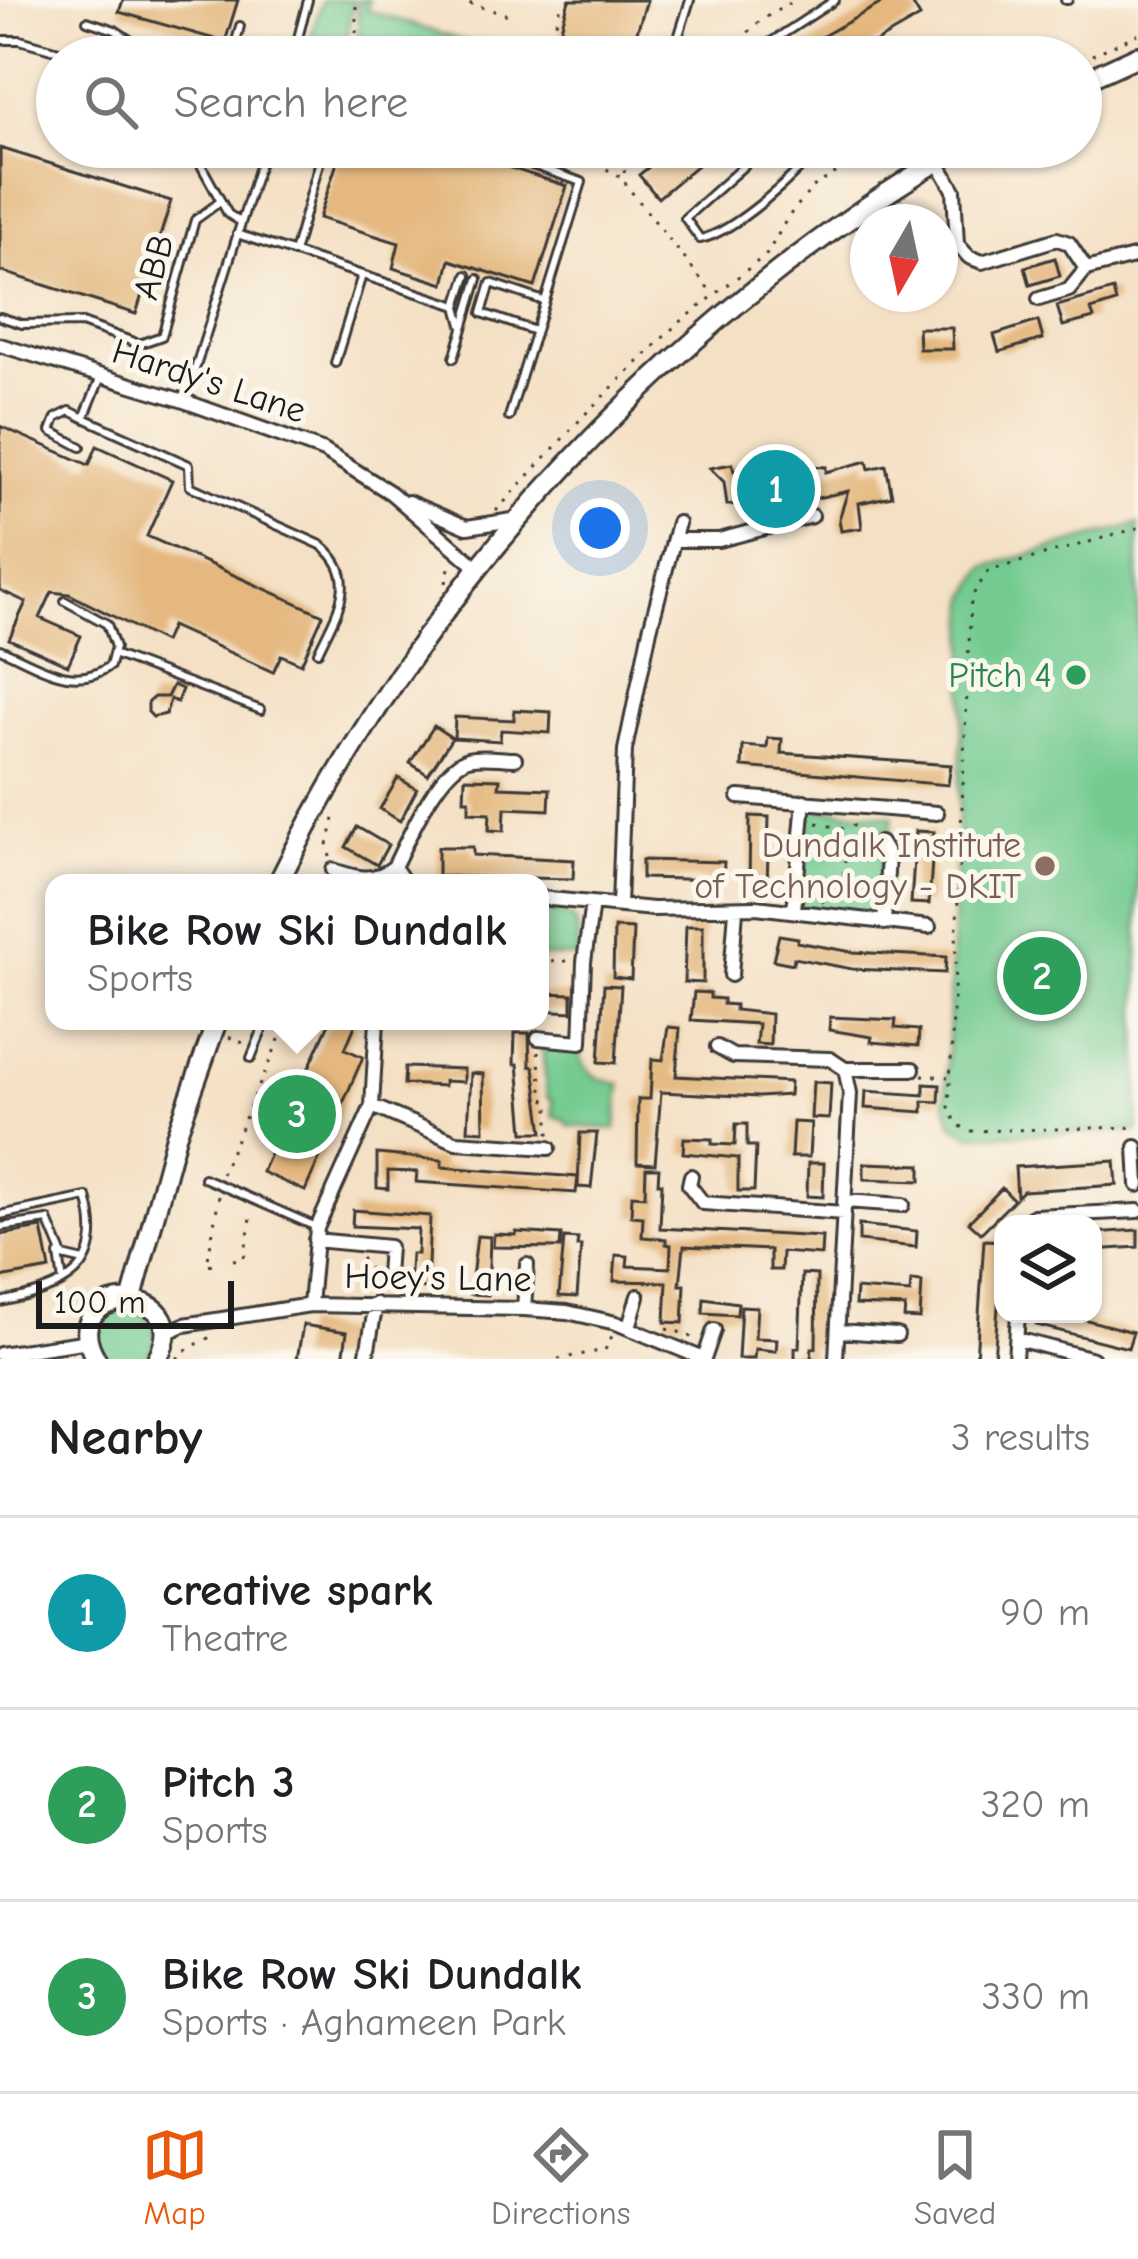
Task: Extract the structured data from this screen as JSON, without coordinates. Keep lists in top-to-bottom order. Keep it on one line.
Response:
{"streets":{"street":["Hardy's Lane","Hoey's Lane"],"lane":["ABB"]},"places":["Pitch 4","Dundalk Institute of Technology - DKIT"],"scale_bar":"100 m","north":"bottom","page":{"search":"Search here","pins":["1","2","3"],"popup":["Bike Row Ski Dundalk","Sports"],"scale":"100 m","heading":["Nearby","3 results"],"list":[{"mark":"1","name":"creative spark","note":"Theatre","value":"90 m"},{"mark":"2","name":"Pitch 3","note":"Sports","value":"320 m"},{"mark":"3","name":"Bike Row Ski Dundalk","note":"Sports · Aghameen Park","value":"330 m"}],"nav":["Map","Directions","Saved"]}}
